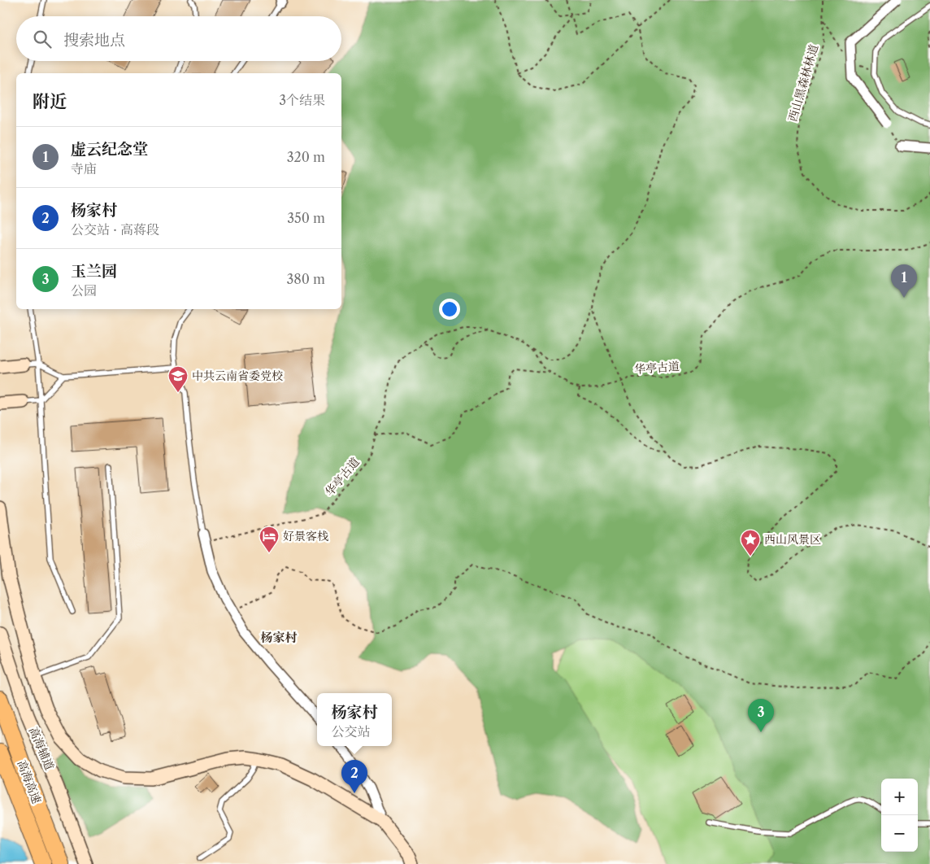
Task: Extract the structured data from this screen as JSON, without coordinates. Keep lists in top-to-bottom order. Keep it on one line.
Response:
{"streets":{"highway":["高海高速"],"main road":["高海辅道"],"path":["西山黑森林林道","华亭古道"]},"districts":["杨家村"],"places":{"school or university":["中共云南省委党校"],"hotel":["好景客栈"],"place":["西山风景区"]},"page":{"search":"搜索地点","heading":["附近","3个结果"],"list":[{"mark":"1","name":"虚云纪念堂","note":"寺庙","value":"320 m"},{"mark":"2","name":"杨家村","note":"公交站 · 高蒋段","value":"350 m"},{"mark":"3","name":"玉兰园","note":"公园","value":"380 m"}],"pins":["1","3","2"],"popup":["杨家村","公交站"],"map_buttons":["+","−"]}}
